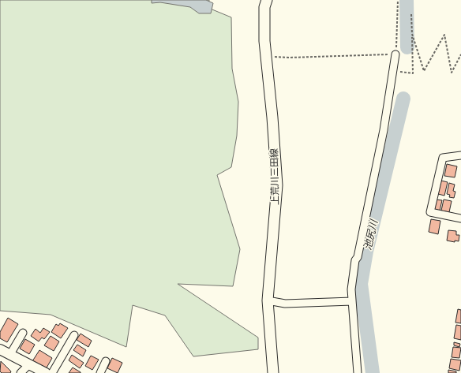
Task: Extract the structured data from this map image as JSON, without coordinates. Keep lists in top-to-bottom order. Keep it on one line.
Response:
{"streets":{"main road":["上荒川三田線"]},"water":["池尻川"]}
